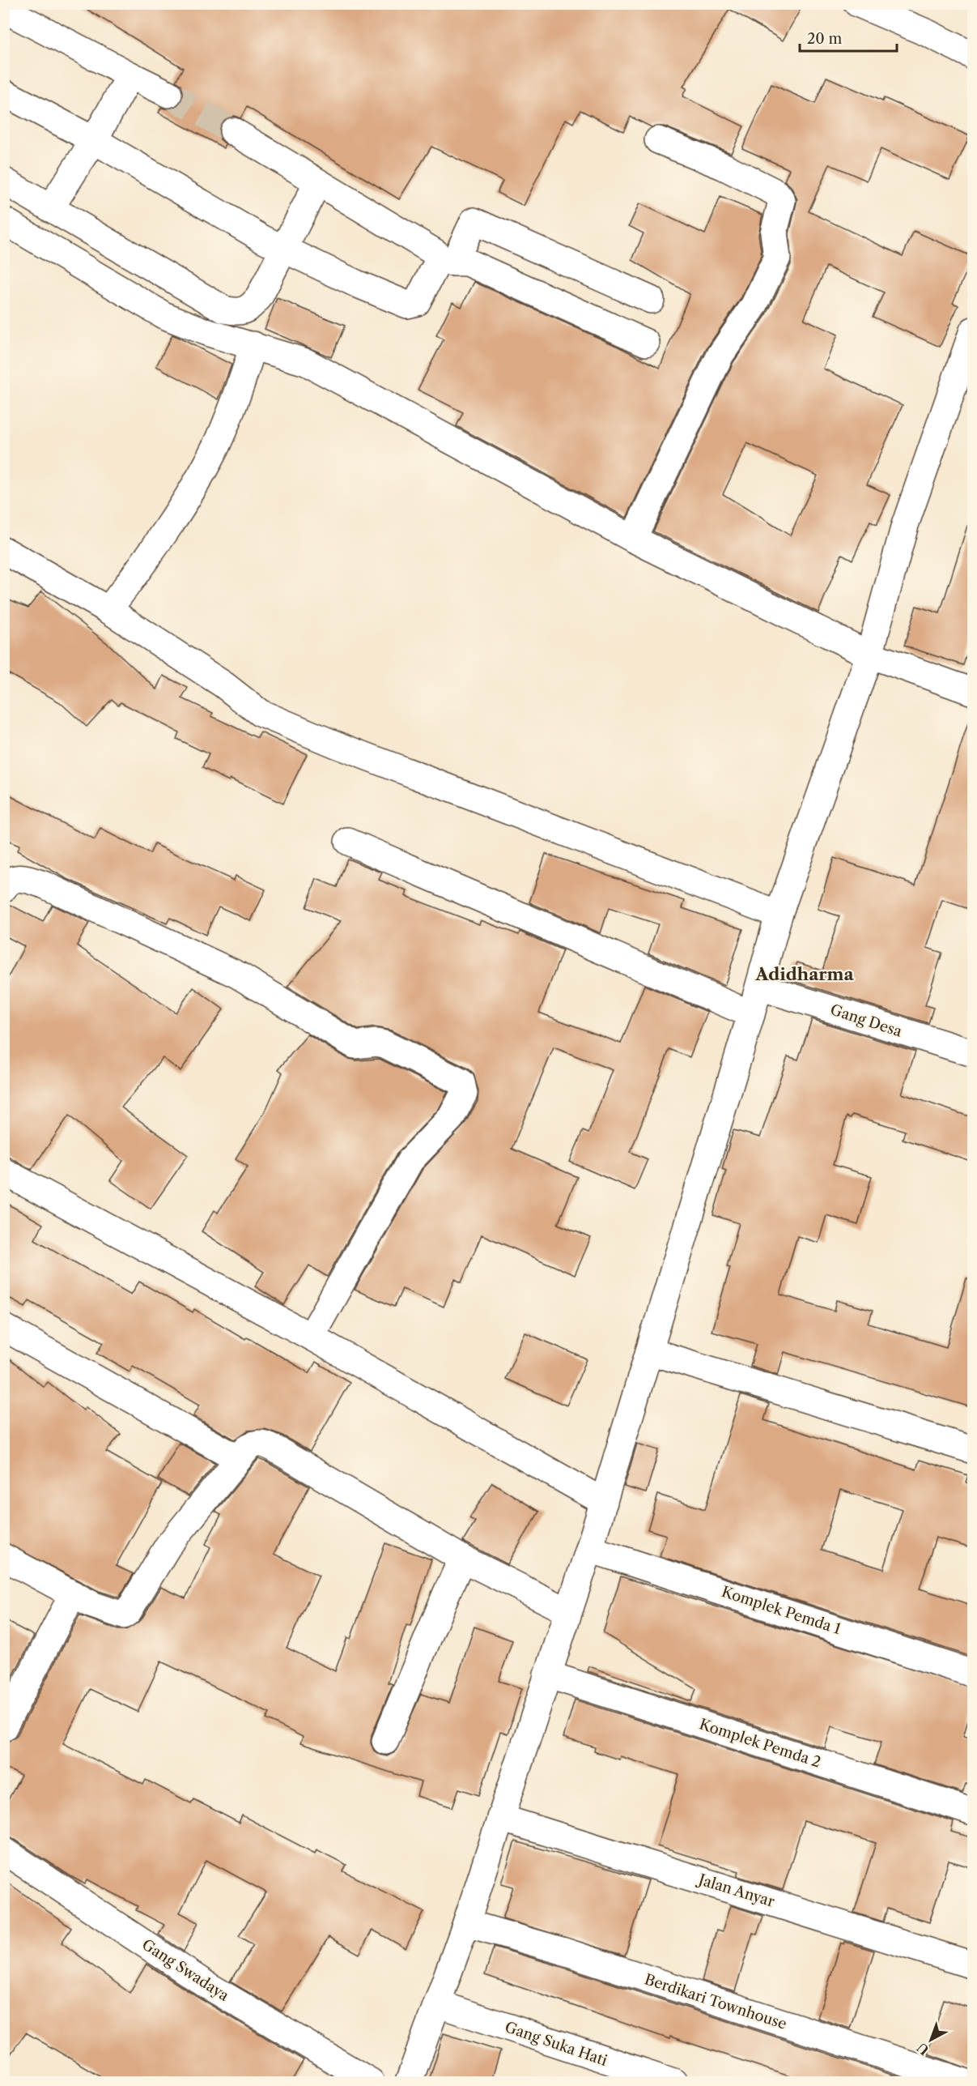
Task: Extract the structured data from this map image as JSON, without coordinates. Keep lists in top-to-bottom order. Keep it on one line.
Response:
{"streets":{"street":["Gang Desa","Komplek Pemda 1","Komplek Pemda 2","Jalan Anyar","Gang Swadaya","Berdikari Townhouse","Gang Suka Hati"]},"districts":["Adidharma"],"scale_bar":"20 m","north":"bottom left"}
